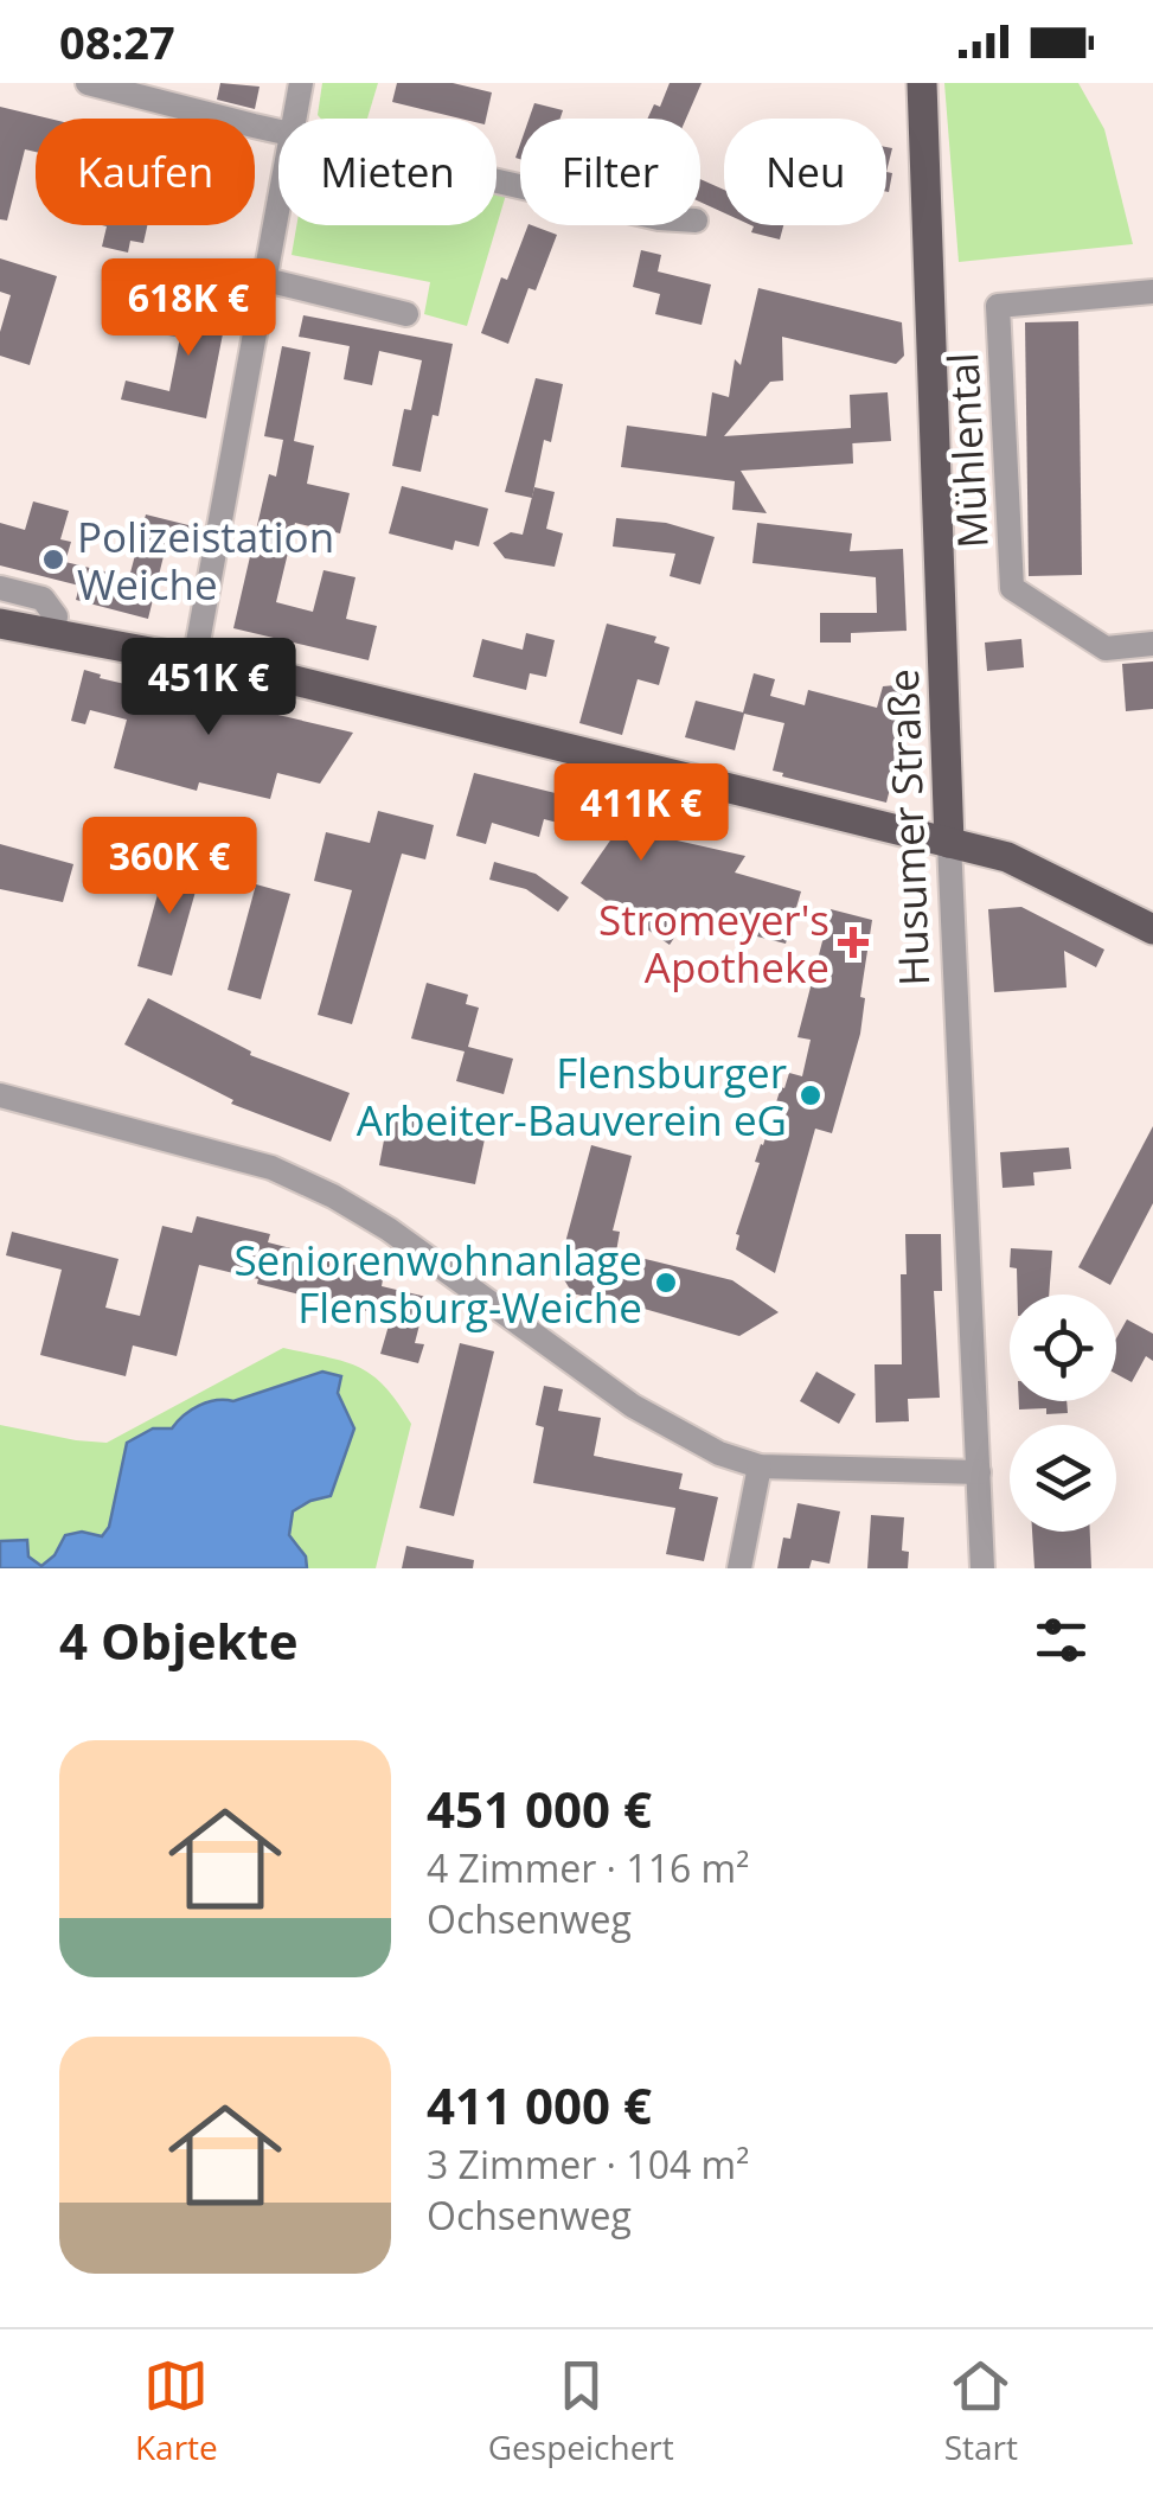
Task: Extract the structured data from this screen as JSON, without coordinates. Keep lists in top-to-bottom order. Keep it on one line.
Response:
{"streets":{"main road":["Husumer Straße"],"street":["Mühlental"]},"places":{"other":["Polizeistation Weiche","Flensburger Arbeiter-Bauverein eG","Seniorenwohnanlage Flensburg-Weiche"],"health":["Stromeyer's Apotheke"]},"page":{"status":"08:27","chip":["Kaufen","Mieten","Filter","Neu"],"price":["618K €","451K €","411K €","360K €"],"heading":"4 Objekte","list":[{"name":"451 000 €","note":"4 Zimmer · 116 m² · Ochsenweg"},{"name":"411 000 €","note":"3 Zimmer · 104 m² · Ochsenweg"}],"tabs":["Karte","Gespeichert","Start"]}}
